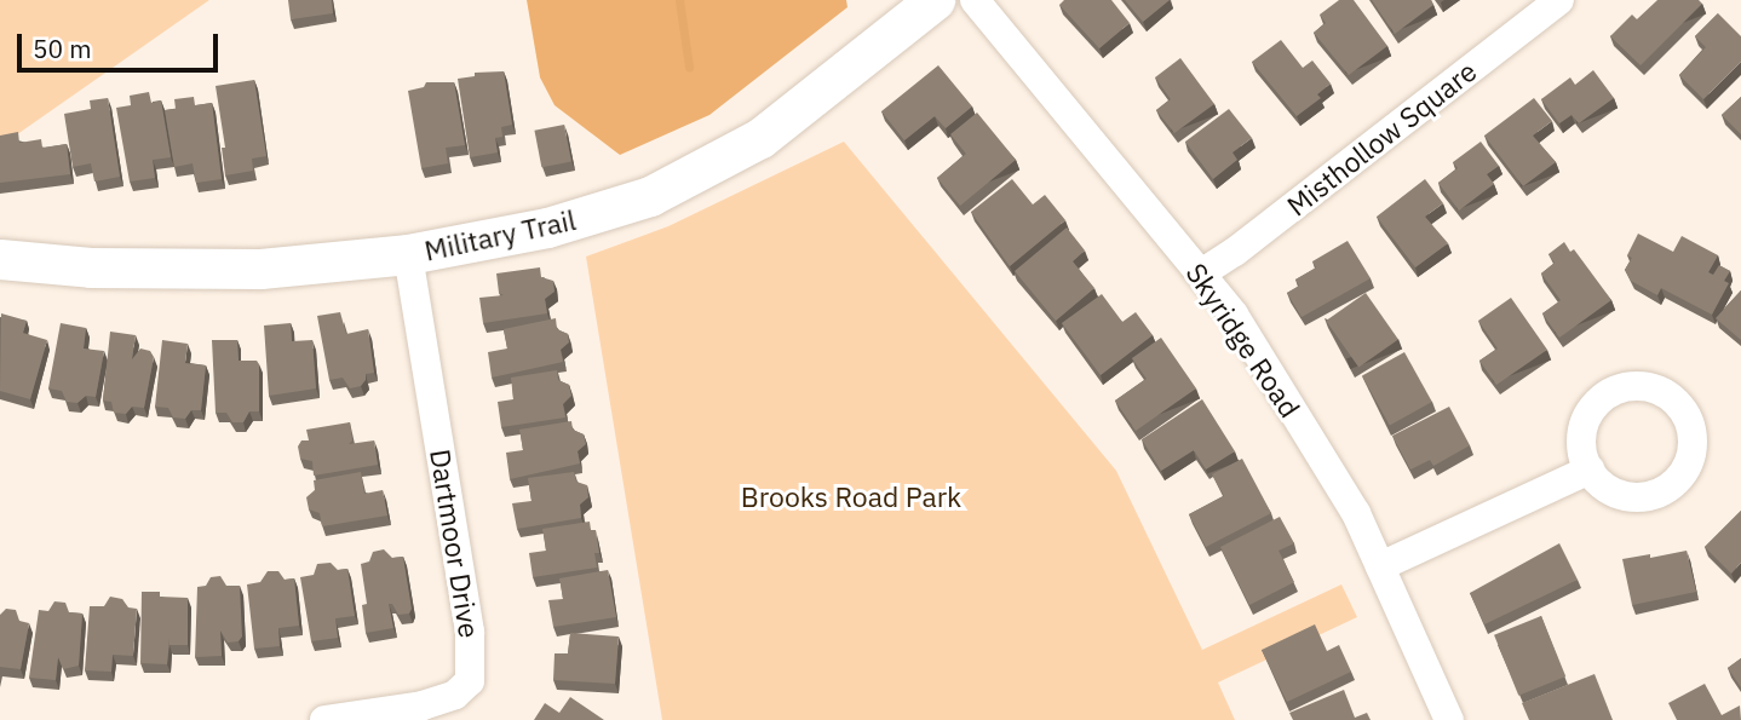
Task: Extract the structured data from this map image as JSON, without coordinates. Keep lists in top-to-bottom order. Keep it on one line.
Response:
{"streets":{"street":["Misthollow Square","Military Trail","Skyridge Road","Dartmoor Drive"]},"crossings":[["Misthollow Square","Skyridge Road"],["Military Trail","Dartmoor Drive"]],"parks":["Brooks Road Park"],"scale_bar":"50 m"}
